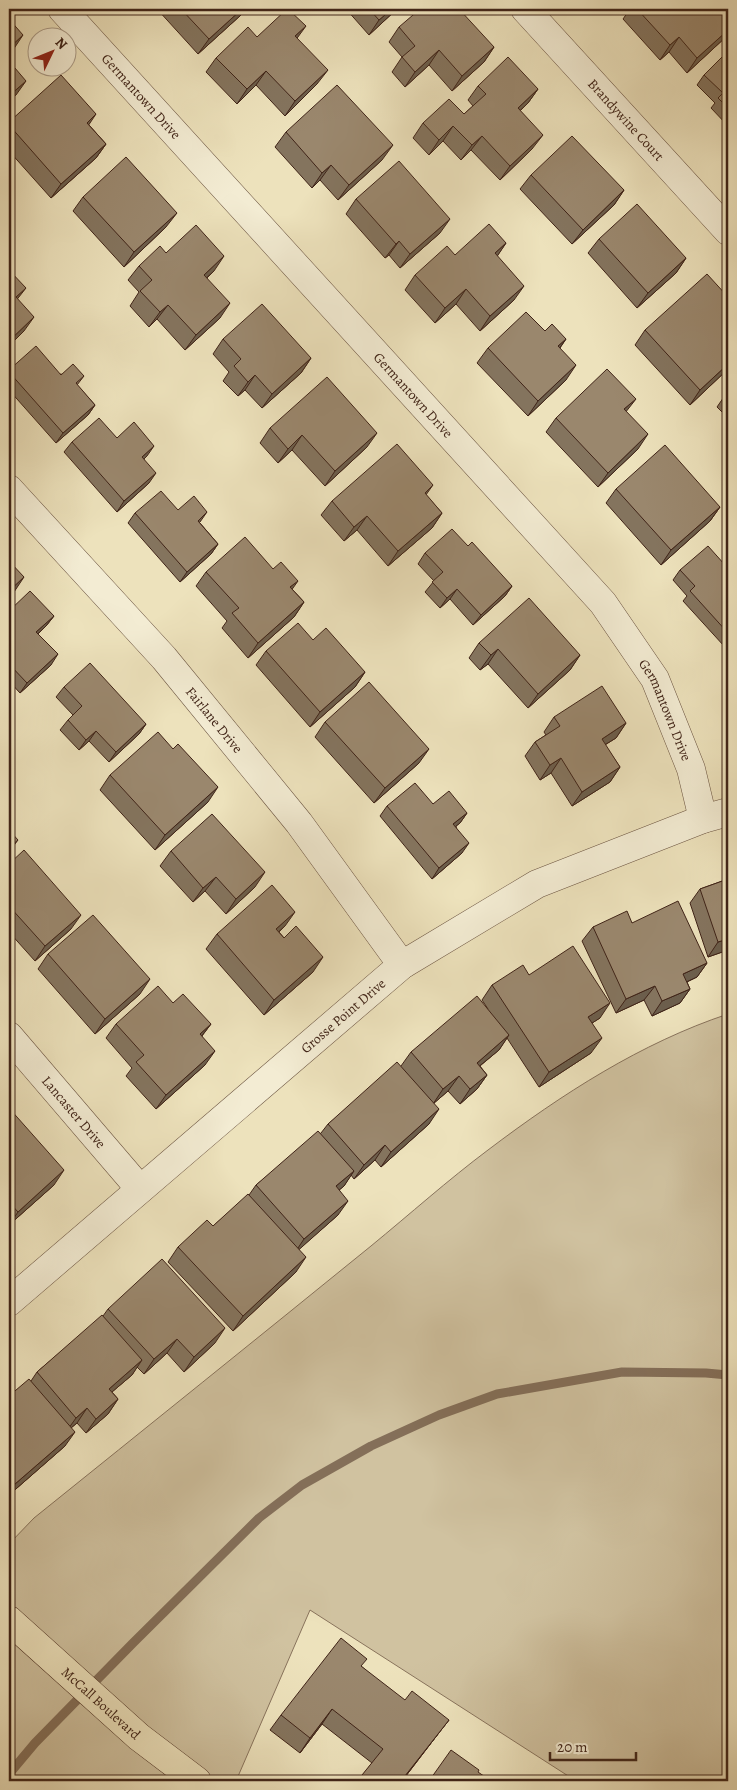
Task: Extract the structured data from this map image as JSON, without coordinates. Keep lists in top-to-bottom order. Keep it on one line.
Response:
{"streets":{"main road":["McCall Boulevard"],"street":["Germantown Drive","Brandywine Court","Fairlane Drive","Grosse Point Drive","Lancaster Drive"]},"crossings":[["Germantown Drive","Grosse Point Drive"],["Fairlane Drive","Grosse Point Drive"],["Grosse Point Drive","Lancaster Drive"]],"scale_bar":"20 m","north":"top right"}
